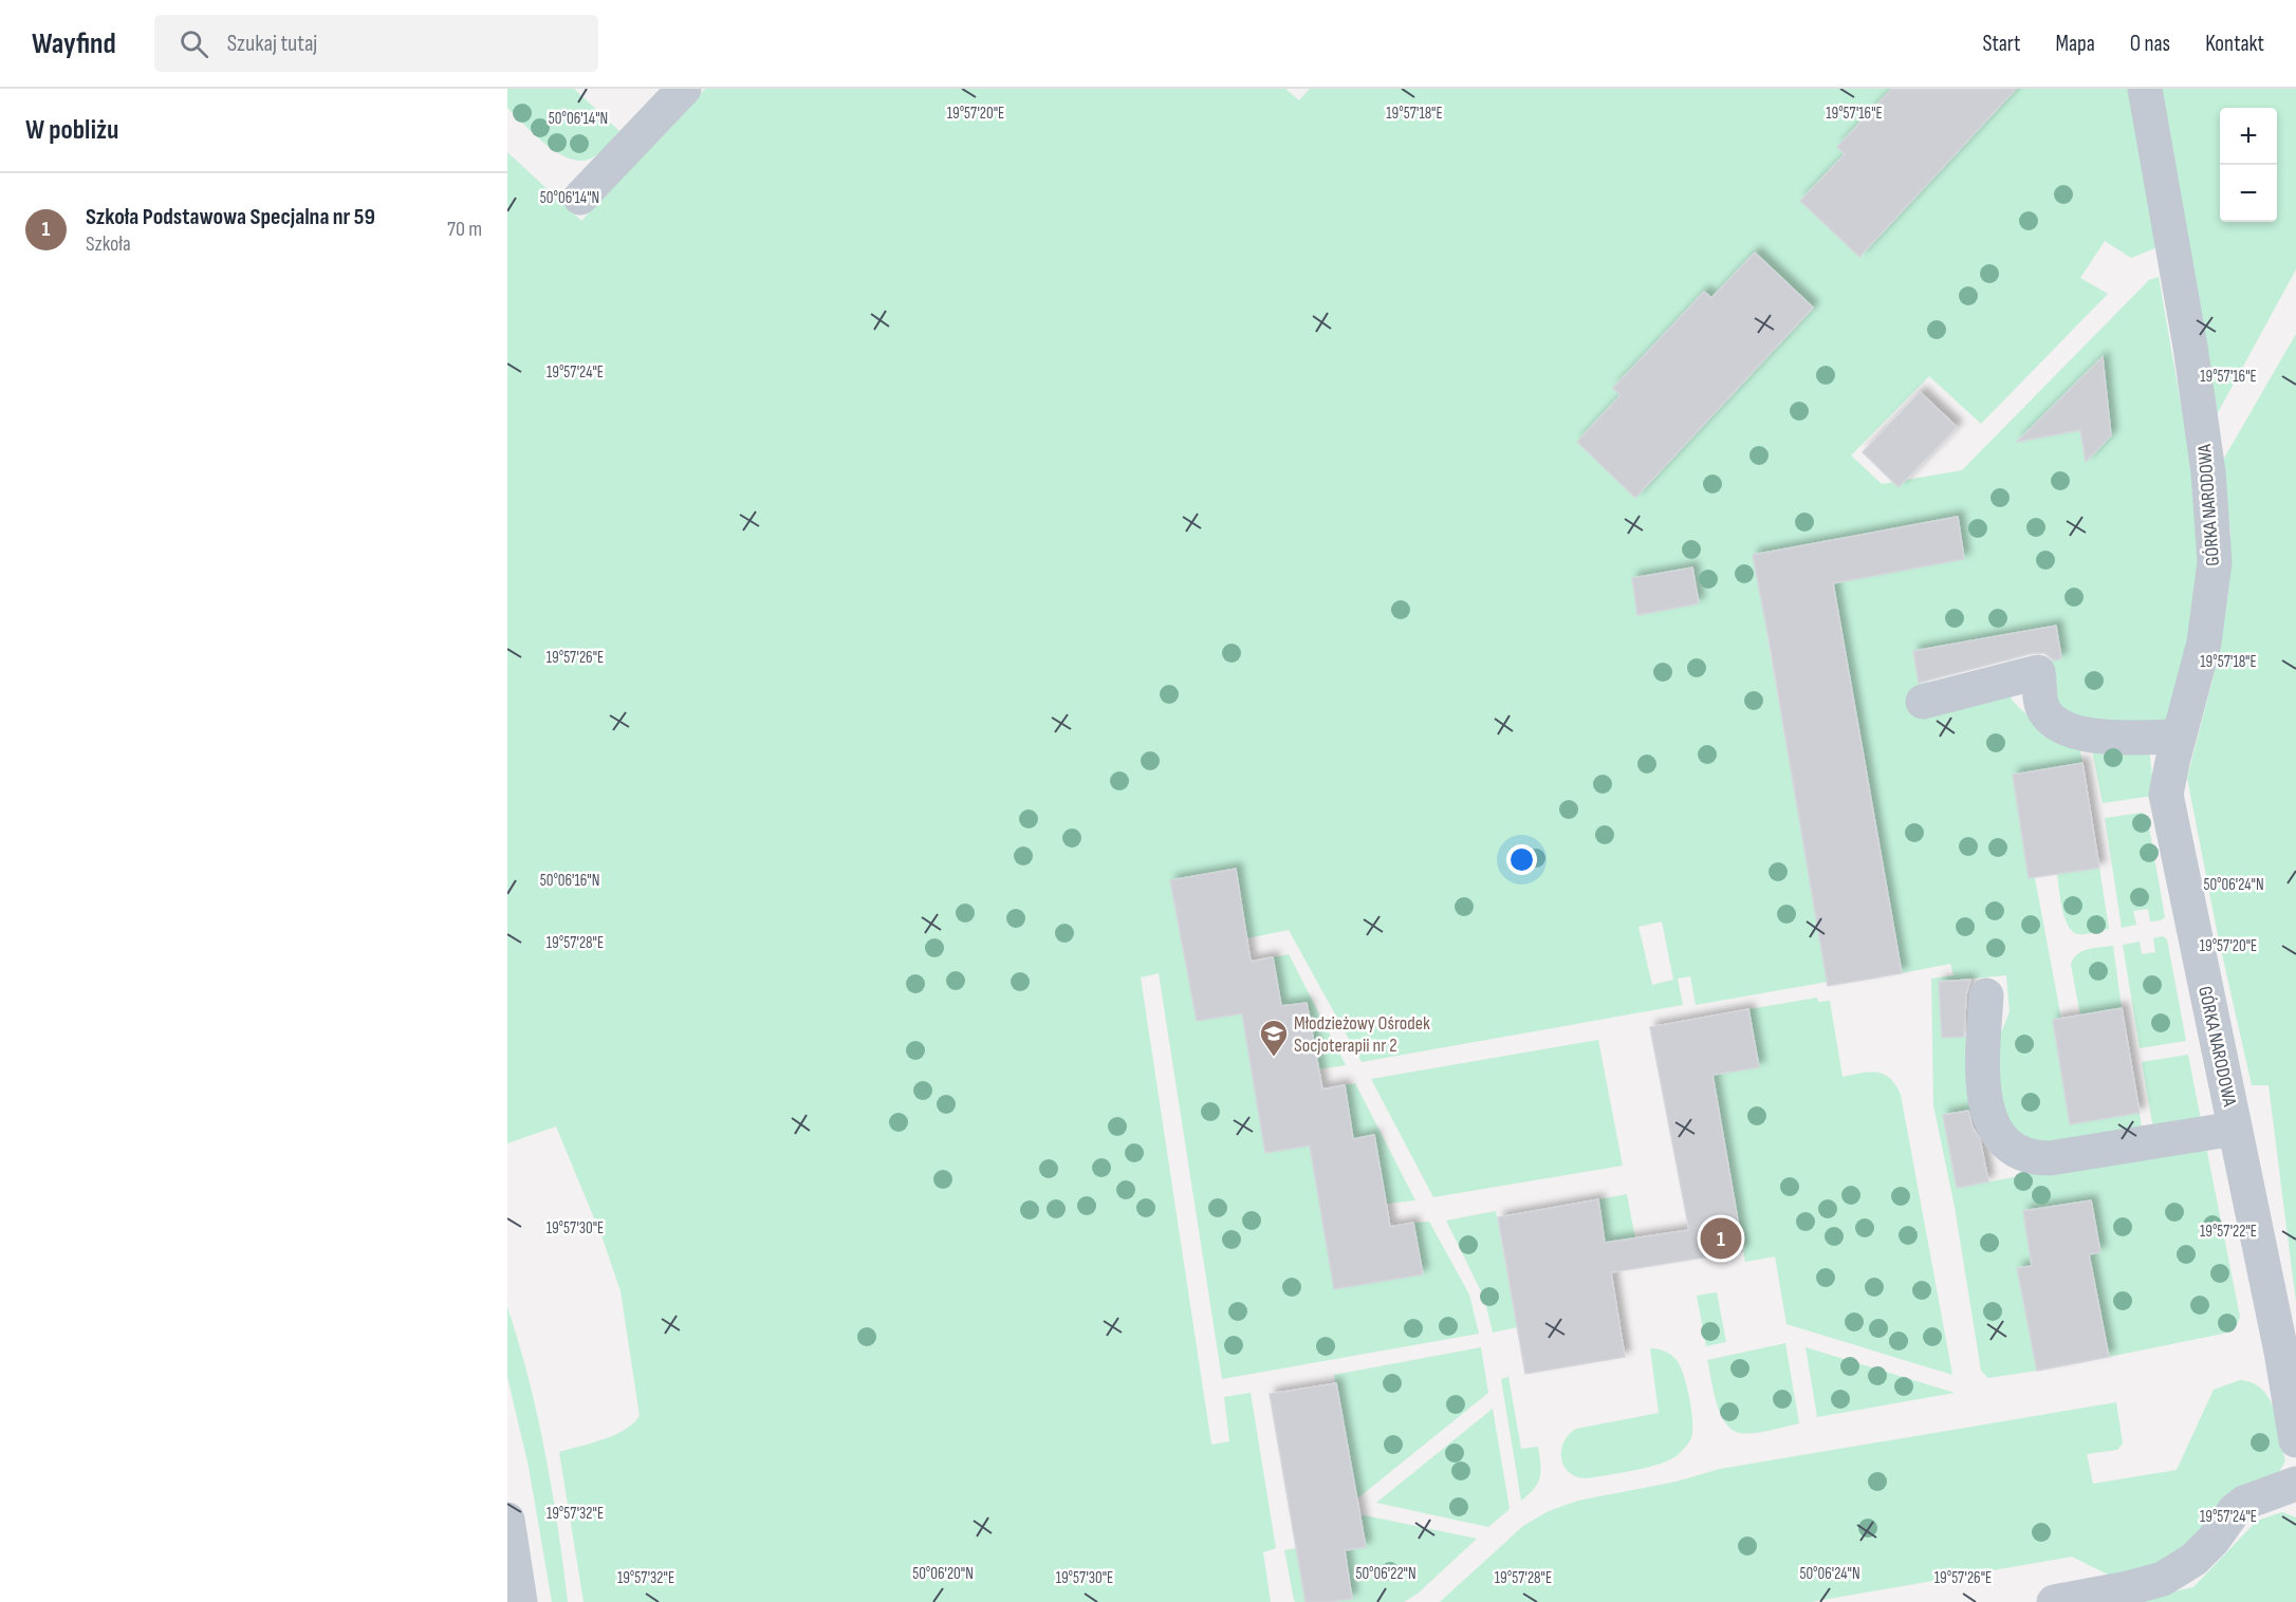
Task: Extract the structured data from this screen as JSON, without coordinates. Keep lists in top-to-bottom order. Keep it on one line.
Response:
{"streets":{"street":["GÓRKA NARODOWA"]},"places":{"school or university":["Młodzieżowy Ośrodek Socjoterapii nr 2"]},"page":{"header":"Wayfind","search":"Szukaj tutaj","nav":["Start","Mapa","O nas","Kontakt"],"heading":"W pobliżu","map_buttons":["+","−"],"list":[{"mark":"1","name":"Szkoła Podstawowa Specjalna nr 59","note":"Szkoła","value":"70 m"}],"pins":"1"},"coordinates":["19°57'18\"E","19°57'16\"E","19°57'20\"E","50°06'14\"N","19°57'24\"E","19°57'26\"E","50°06'16\"N","50°06'24\"N","19°57'28\"E","19°57'30\"E","19°57'22\"E","19°57'32\"E","50°06'20\"N","50°06'22\"N"]}
